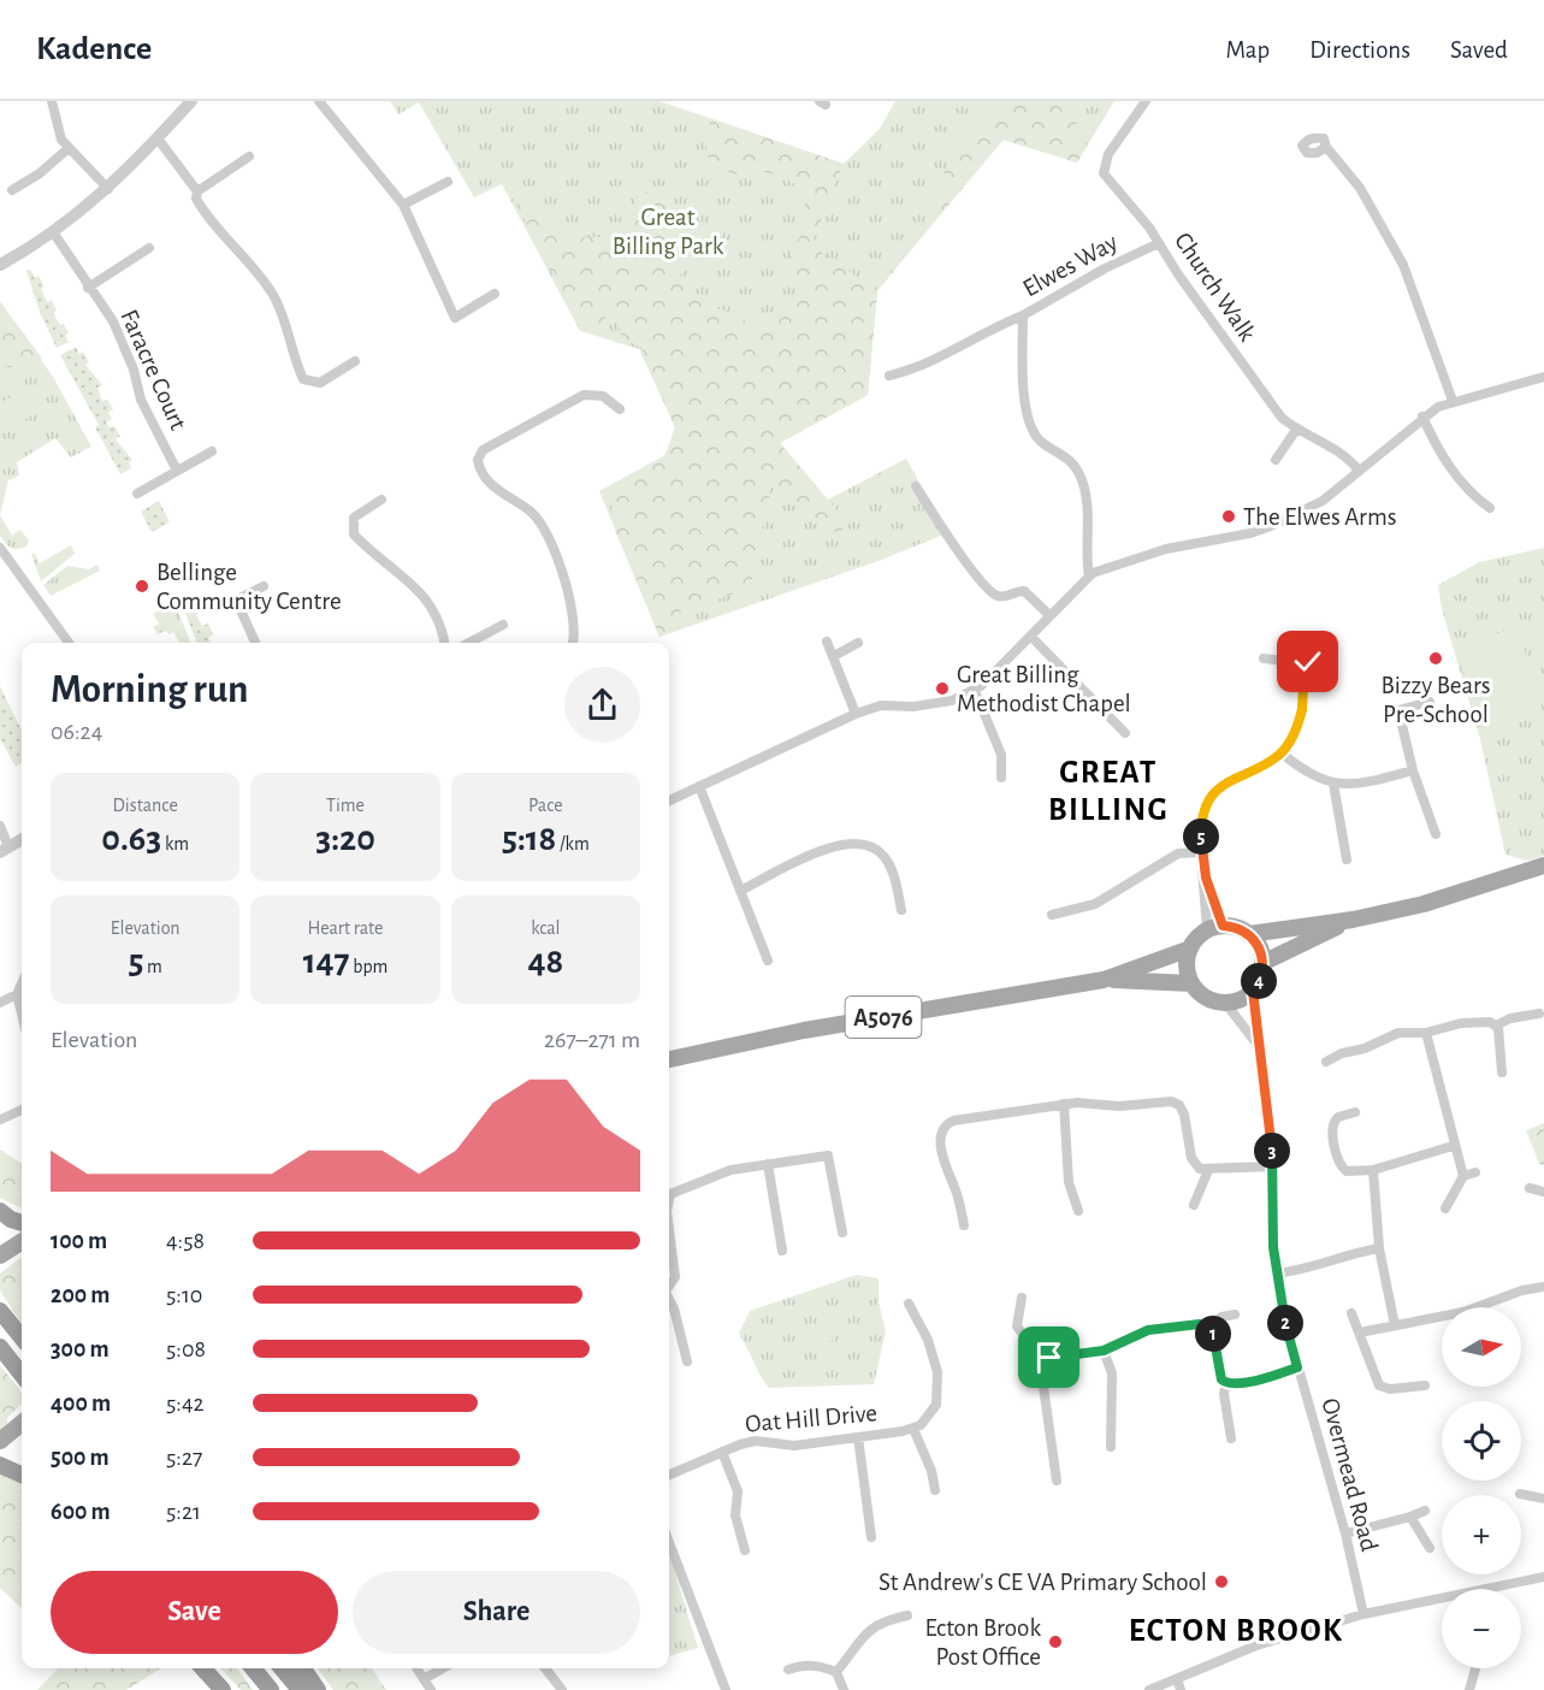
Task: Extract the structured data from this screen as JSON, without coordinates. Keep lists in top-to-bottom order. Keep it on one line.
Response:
{"streets":{"main road":["A5076"],"street":["Elwes Way","Church Walk","Faracre Court","Oat Hill Drive","Overmead Road"]},"crossings":[["Elwes Way","Church Walk"],["A5076","Overmead Road"]],"districts":["GREAT BILLING","ECTON BROOK"],"parks":["Great Billing Park"],"places":["The Elwes Arms","Bellinge Community Centre","Bizzy Bears Pre-School","Great Billing Methodist Chapel","St Andrew's CE VA Primary School","Ecton Brook Post Office"],"north":"right","page":{"header":"Kadence","nav":["Map","Directions","Saved"],"heading":["Morning run","06:24"],"stats":[["Distance","0.63 km"],["Time","3:20"],["Pace","5:18 /km"],["Elevation","5 m"],["Heart rate","147 bpm"],["kcal","48"]],"pins":["5","4","3","2","1"],"chart":["Elevation","267–271 m"],"list":[{"name":"100 m","note":"4:58"},{"name":"200 m","note":"5:10"},{"name":"300 m","note":"5:08"},{"name":"400 m","note":"5:42"},{"name":"500 m","note":"5:27"},{"name":"600 m","note":"5:21"}],"map_buttons":["+","−"],"buttons":["Save","Share"]}}
